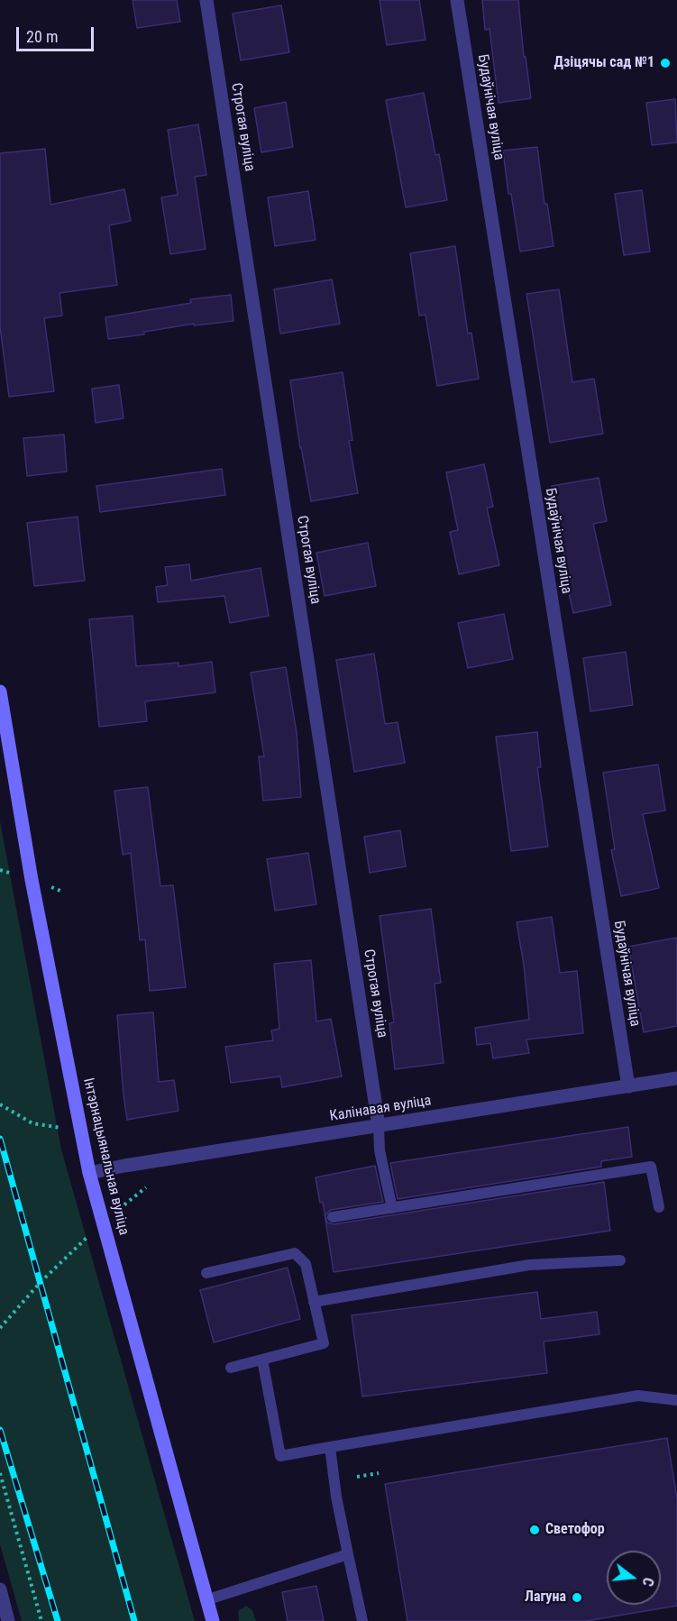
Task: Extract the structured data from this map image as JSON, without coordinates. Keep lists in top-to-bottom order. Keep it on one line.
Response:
{"streets":{"main road":["Інтэрнацыянальная вуліца"],"street":["Будаўнічая вуліца","Строгая вуліца","Калінавая вуліца"]},"crossings":[["Будаўнічая вуліца","Калінавая вуліца"],["Строгая вуліца","Калінавая вуліца"],["Калінавая вуліца","Інтэрнацыянальная вуліца"]],"places":["Дзіцячы сад №1","Светофор","Лагуна"],"scale_bar":"20 m","north":"right"}
